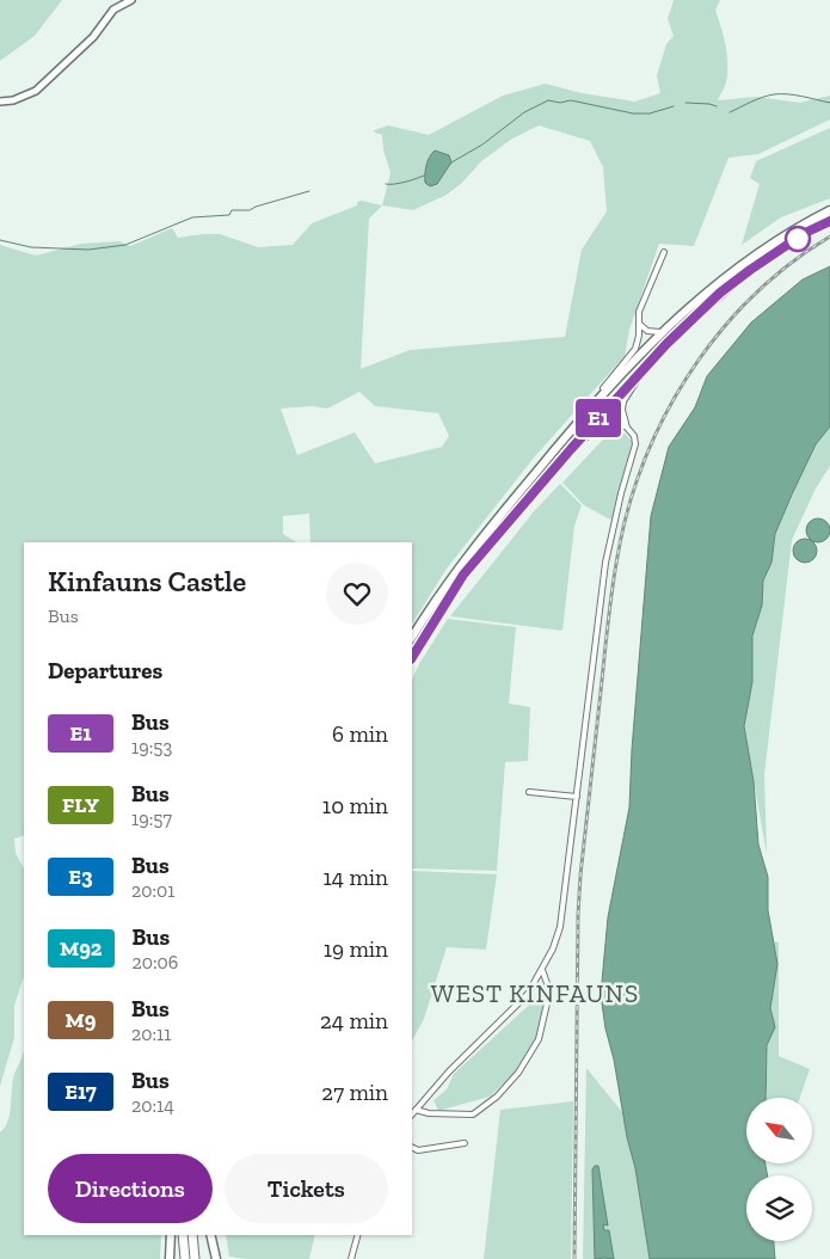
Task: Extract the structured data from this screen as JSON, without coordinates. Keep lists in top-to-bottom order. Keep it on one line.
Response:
{"districts":["WEST KINFAUNS"],"lines":["bus line E1"],"north":"top left","page":{"on_map":"E1","heading":[["Kinfauns Castle","Bus"],"Departures"],"list":[{"mark":"E1","name":"Bus","note":"19:53","value":"6 min"},{"mark":"FLY","name":"Bus","note":"19:57","value":"10 min"},{"mark":"E3","name":"Bus","note":"20:01","value":"14 min"},{"mark":"M92","name":"Bus","note":"20:06","value":"19 min"},{"mark":"M9","name":"Bus","note":"20:11","value":"24 min"},{"mark":"E17","name":"Bus","note":"20:14","value":"27 min"}],"buttons":["Directions","Tickets"]}}
